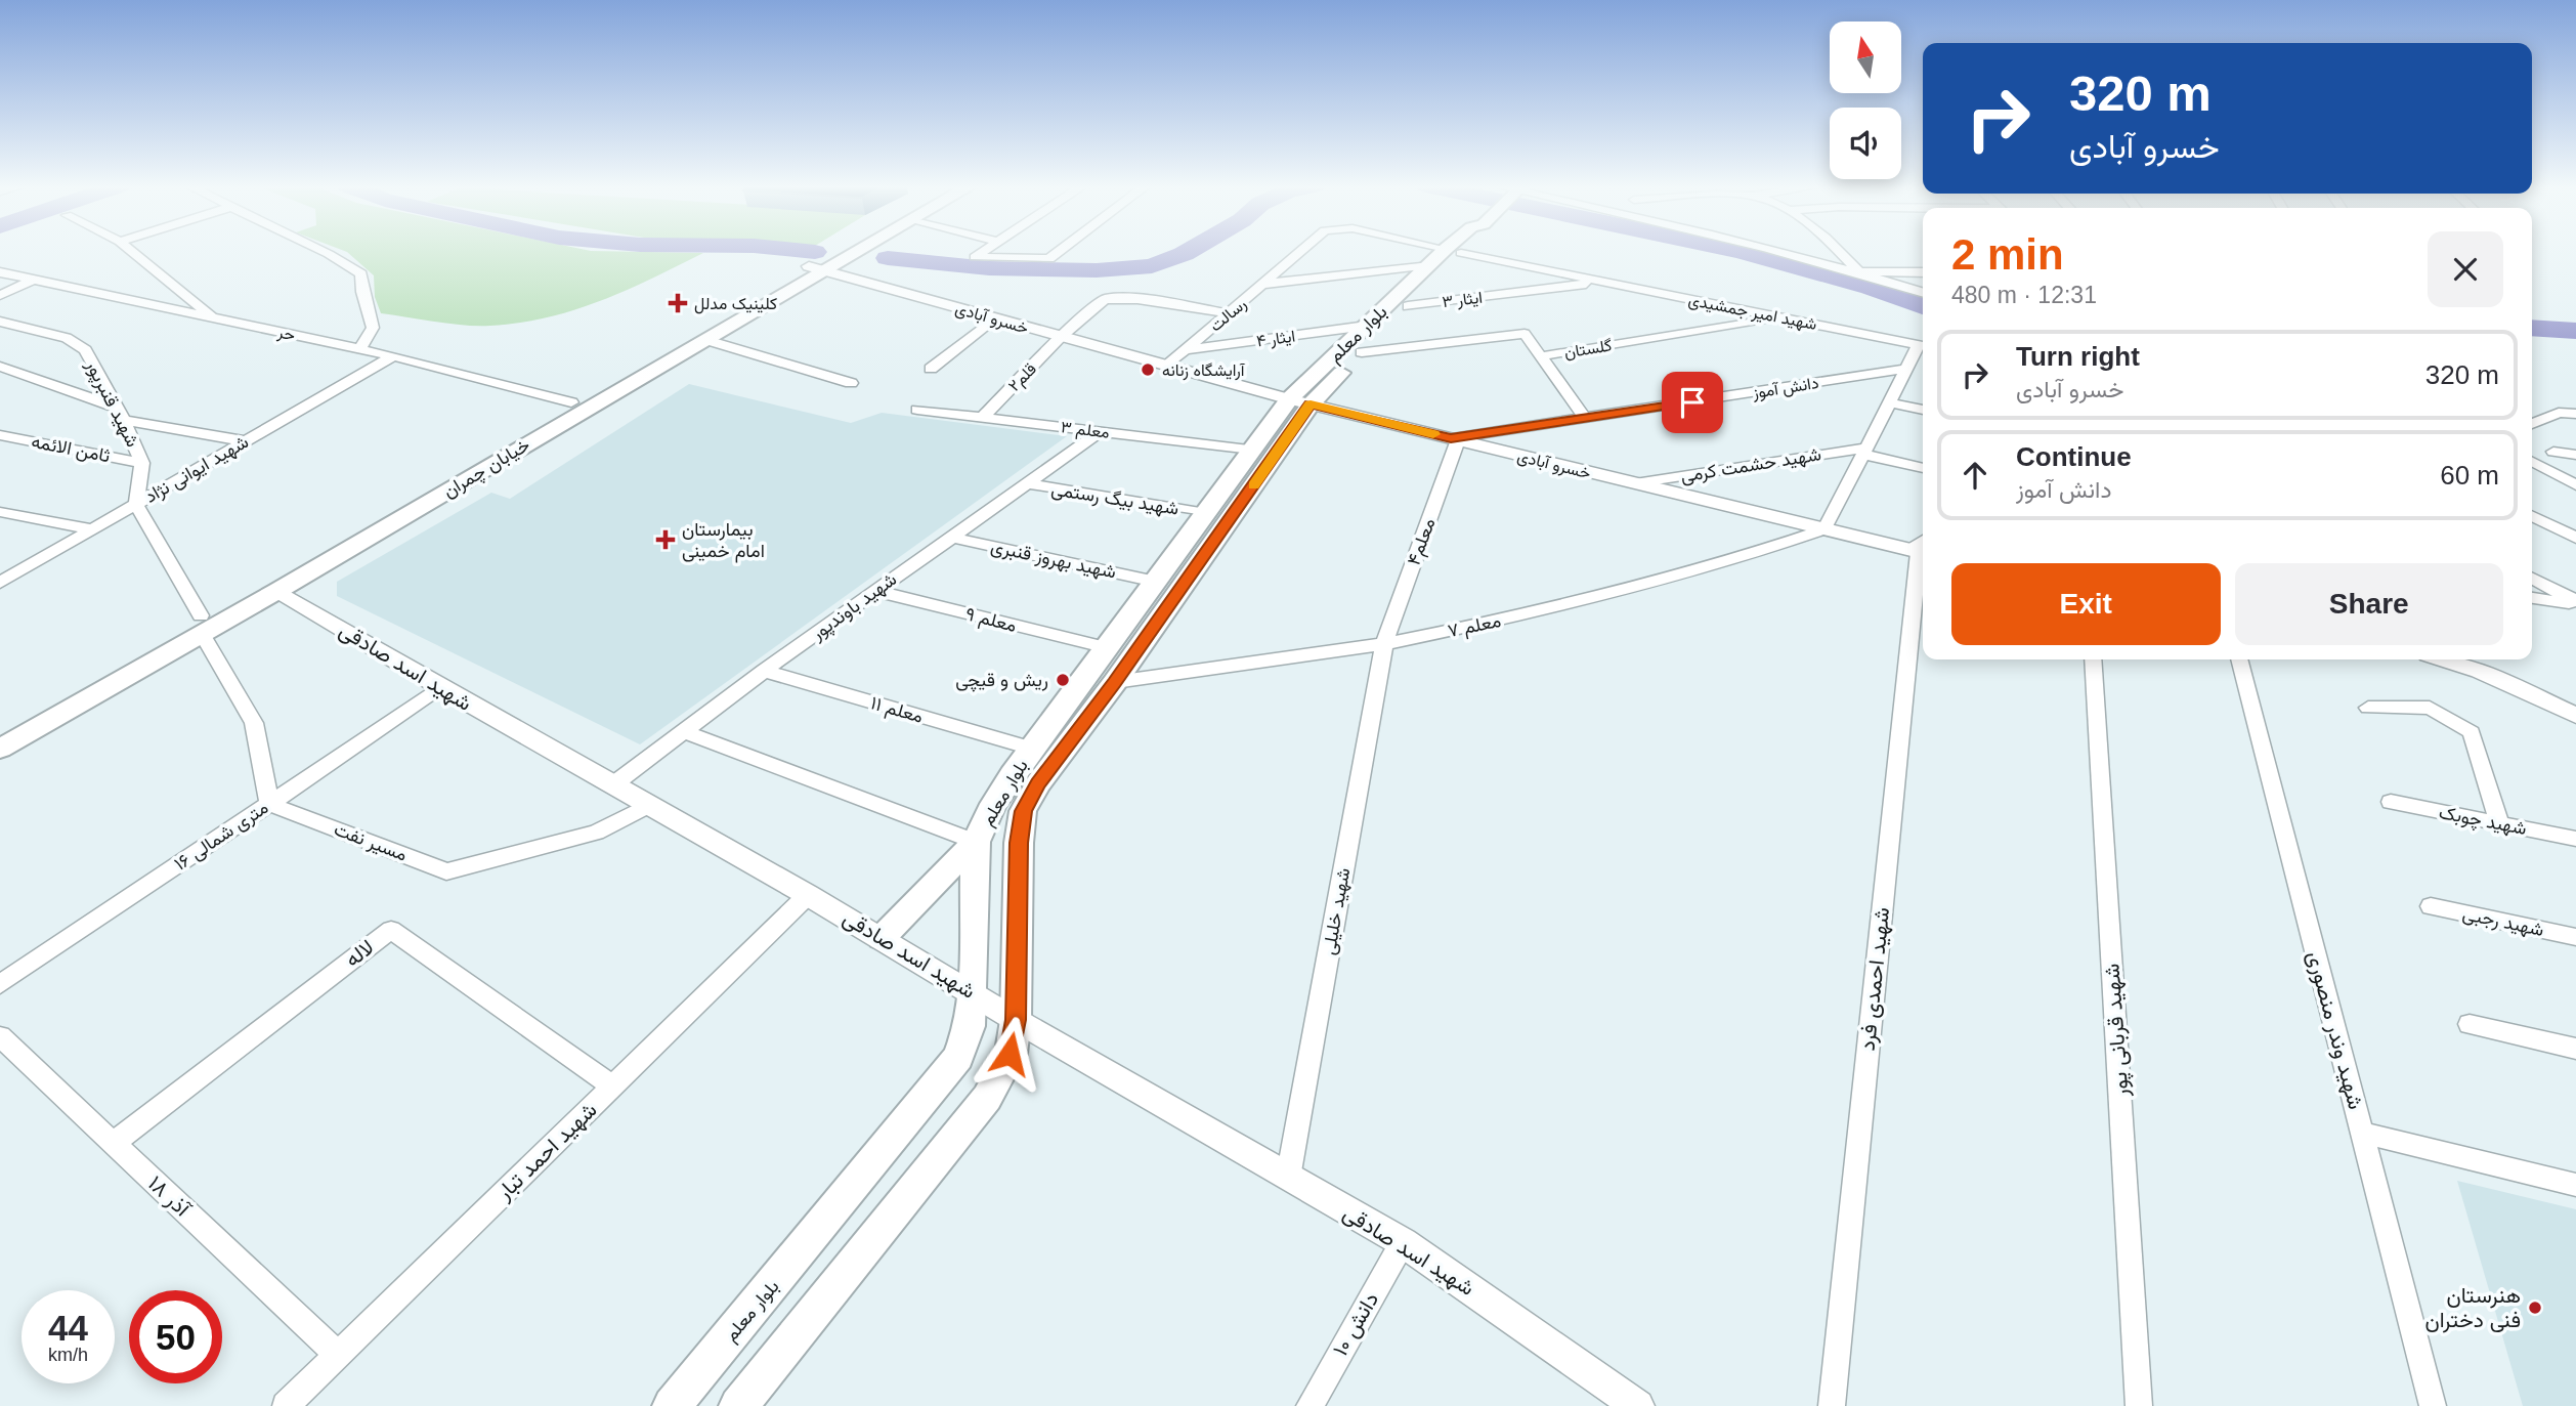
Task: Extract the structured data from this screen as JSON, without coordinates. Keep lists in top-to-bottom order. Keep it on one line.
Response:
{"streets":{"main road":["بلوار معلم","خیابان چمران"],"street":["ایثار ۳","شهید امیر جمشیدی","رسالت","خسرو آبادی","حر","ایثار ۴","گلستان","قلم۲","دانش آموز","شهید قنبرپور","معلم ۳","ثامن الائمه","شهید حشمت کرمی","شهید ایوانی نژاد","شهید بیگ رستمی","معلم۴","شهید بهروز قنبری","شهید باوندپور","معلم ۹","معلم ۷","شهید اسد صادقی","معلم ۱۱","شهید چوبک","۱۶ متری شمالی","مسیر نفت","شهید خلیلی","شهید رجبی","لاله","شهید احمدی فرد","شهید قربانی پور","شهید وندر منصوری","شهید احمد تبار","۱۸ آذر","دانش ۱۰"]},"crossings":[["ایثار ۳","شهید امیر جمشیدی"],["ایثار ۳","بلوار معلم"],["شهید امیر جمشیدی","رسالت"],["شهید امیر جمشیدی","بلوار معلم"],["شهید امیر جمشیدی","گلستان"],["شهید امیر جمشیدی","دانش آموز"],["رسالت","خسرو آبادی"],["رسالت","بلوار معلم"],["رسالت","ایثار ۴"],["رسالت","قلم۲"],["خسرو آبادی","بلوار معلم"],["خسرو آبادی","قلم۲"],["خسرو آبادی","دانش آموز"],["خسرو آبادی","شهید حشمت کرمی"],["خسرو آبادی","خیابان چمران"],["خسرو آبادی","معلم۴"],["خسرو آبادی","معلم ۷"],["خسرو آبادی","شهید احمدی فرد"],["حر","خیابان چمران"],["حر","شهید ایوانی نژاد"],["بلوار معلم","ایثار ۴"],["بلوار معلم","گلستان"],["بلوار معلم","معلم ۳"],["بلوار معلم","شهید بیگ رستمی"],["بلوار معلم","شهید بهروز قنبری"],["بلوار معلم","معلم ۹"],["بلوار معلم","معلم ۷"],["بلوار معلم","شهید اسد صادقی"],["بلوار معلم","معلم ۱۱"],["قلم۲","معلم ۳"],["دانش آموز","معلم۴"],["شهید قنبرپور","ثامن الائمه"],["شهید قنبرپور","شهید ایوانی نژاد"],["معلم ۳","شهید باوندپور"],["خیابان چمران","شهید اسد صادقی"],["شهید بیگ رستمی","شهید باوندپور"],["معلم۴","معلم ۷"],["معلم۴","شهید خلیلی"],["شهید بهروز قنبری","شهید باوندپور"],["شهید باوندپور","معلم ۹"],["شهید باوندپور","شهید اسد صادقی"],["شهید باوندپور","معلم ۱۱"],["معلم ۷","شهید خلیلی"],["شهید اسد صادقی","۱۶ متری شمالی"],["شهید اسد صادقی","مسیر نفت"],["شهید اسد صادقی","شهید خلیلی"],["شهید اسد صادقی","شهید احمد تبار"],["شهید اسد صادقی","دانش ۱۰"],["۱۶ متری شمالی","مسیر نفت"],["لاله","شهید احمد تبار"],["لاله","۱۸ آذر"],["شهید احمد تبار","۱۸ آذر"]],"places":{"health":["کلینیک مدلل","بیمارستان امام خمینی"],"other":["آرایشگاه زنانه","ریش و قیچی","هنرستان فنی دختران"]},"north":"top","page":{"turn":["320 m","خسرو آبادی"],"heading":["2 min","480 m · 12:31"],"list":[{"name":"Turn right","note":"خسرو آبادی","value":"320 m"},{"name":"Continue","note":"دانش آموز","value":"60 m"}],"buttons":["Exit","Share"],"speed":"44 km/h","limit":"50"}}
